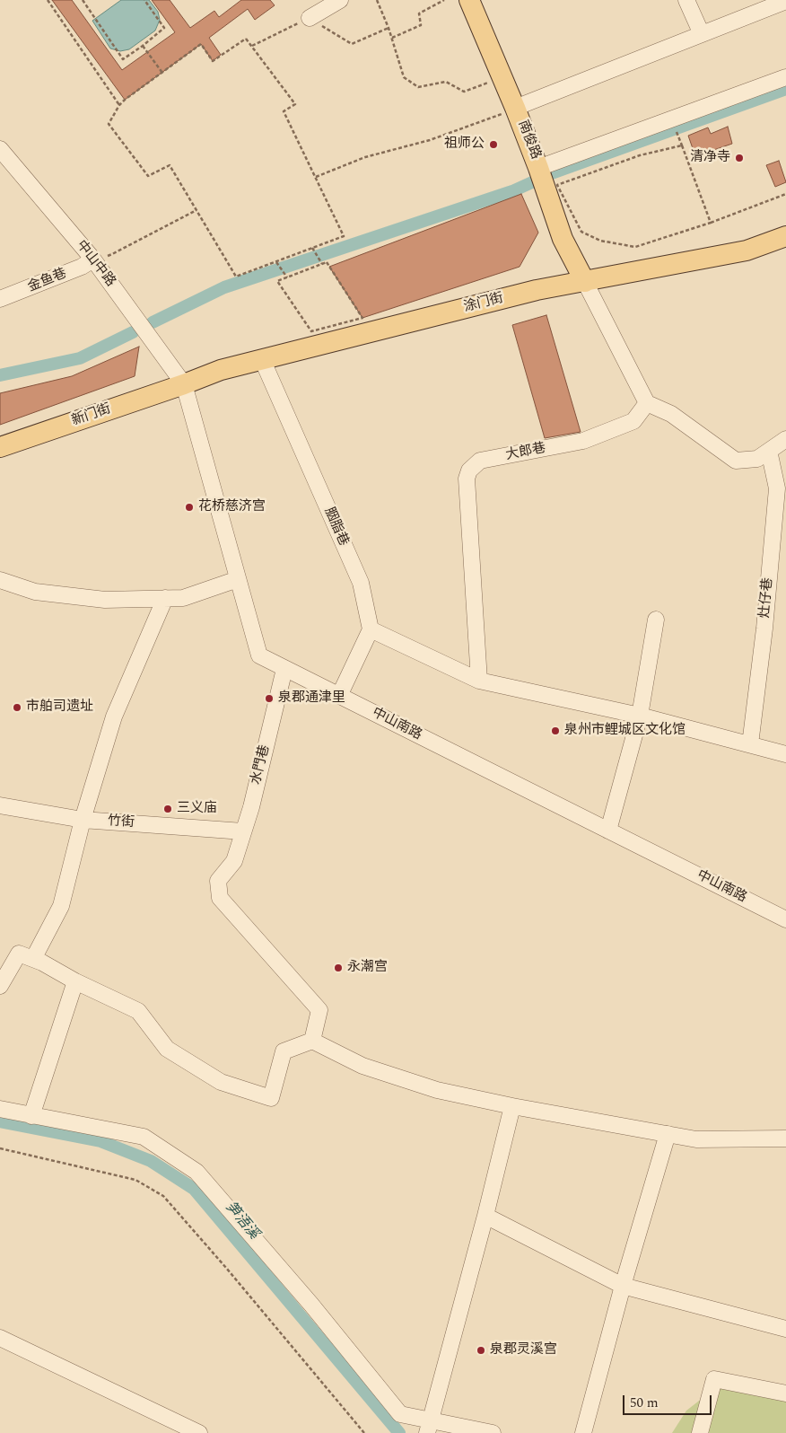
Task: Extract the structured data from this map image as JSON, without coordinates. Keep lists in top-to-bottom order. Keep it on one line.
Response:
{"streets":{"main road":["南俊路","涂门街","新门街"],"street":["中山中路","金鱼巷","大郎巷","胭脂巷","灶仔巷","中山南路","水門巷","竹街"]},"crossings":[["南俊路","涂门街"],["中山中路","金鱼巷"],["中山中路","涂门街"],["中山中路","新门街"],["中山中路","中山南路"],["涂门街","新门街"],["涂门街","胭脂巷"],["涂门街","中山南路"],["新门街","中山南路"],["中山南路","水門巷"],["水門巷","竹街"]],"water":["笋浯溪"],"places":["祖师公","清净寺","花桥慈济宫","泉郡通津里","市舶司遗址","泉州市鲤城区文化馆","三义庙","永潮宫","泉郡灵溪宫"],"scale_bar":"50 m"}
